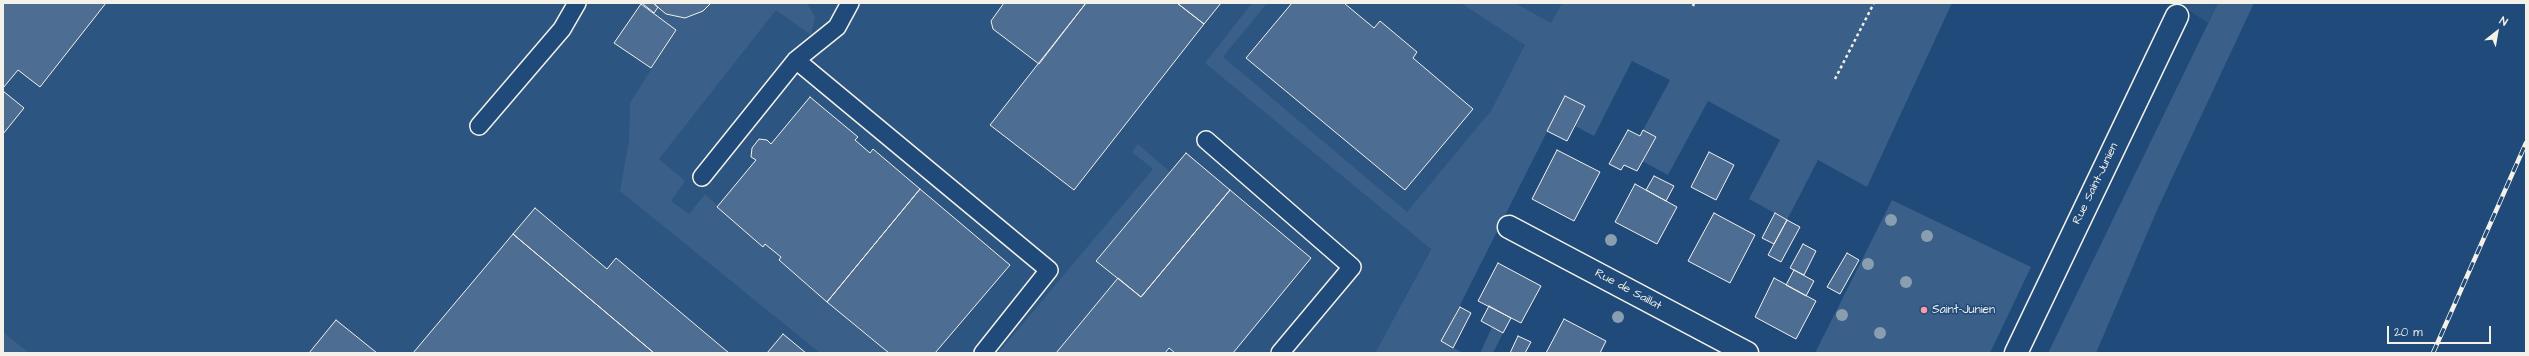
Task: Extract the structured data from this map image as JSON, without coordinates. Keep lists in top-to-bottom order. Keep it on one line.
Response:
{"streets":{"street":["Rue Saint-Junien","Rue de Saillat"]},"places":["Saint-Junien"],"scale_bar":"20 m","north":"top right"}
